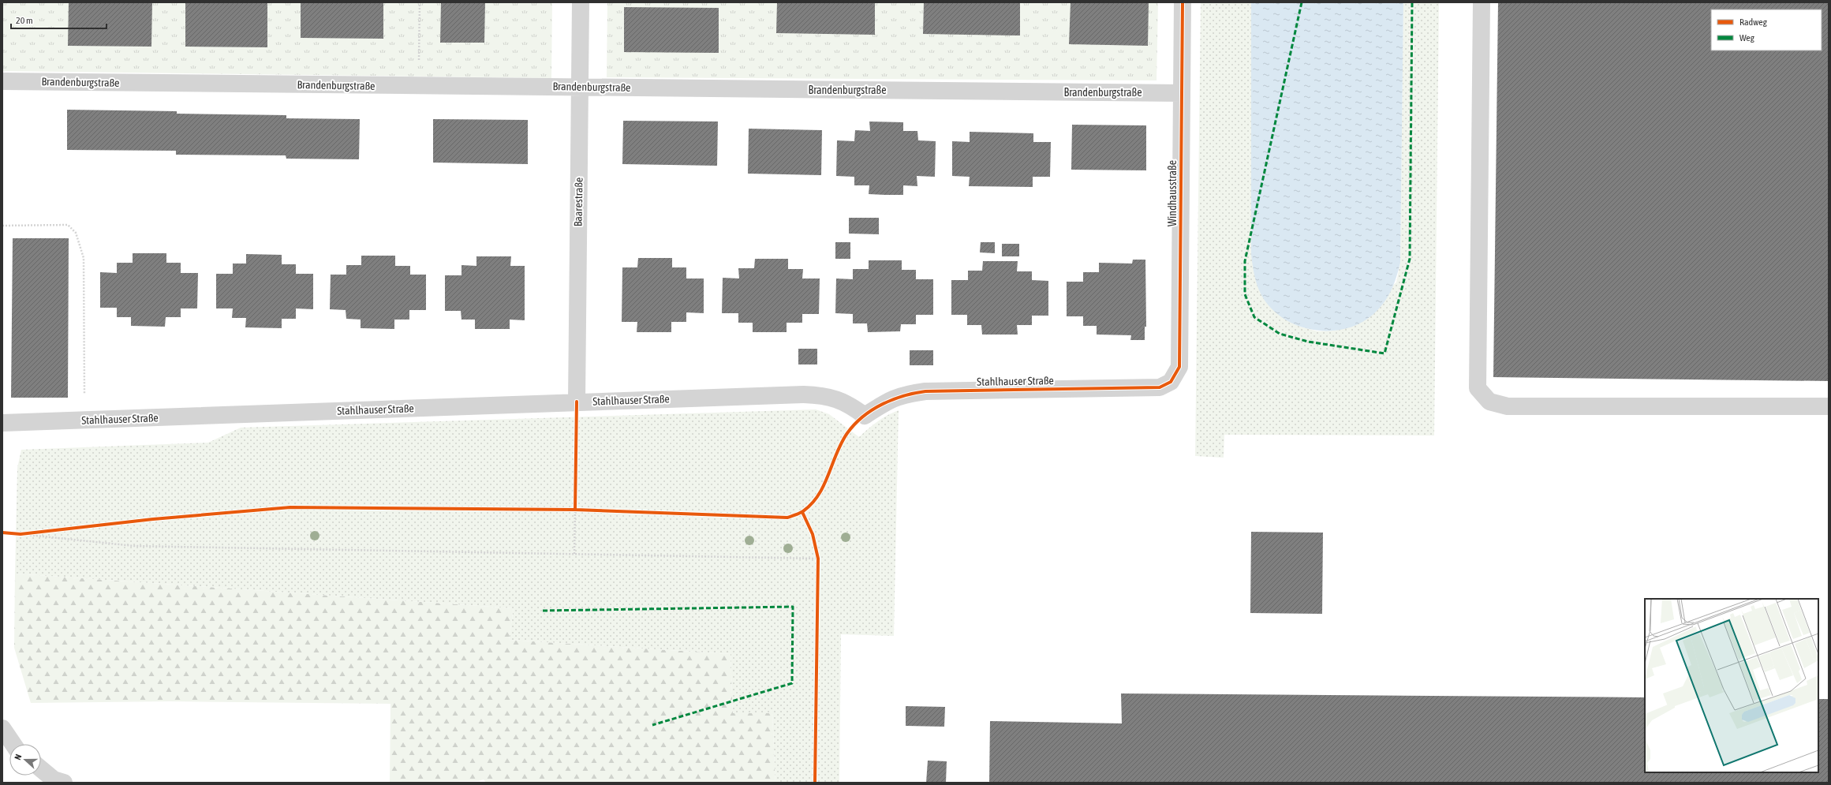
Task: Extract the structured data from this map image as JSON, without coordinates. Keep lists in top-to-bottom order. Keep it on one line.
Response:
{"streets":{"street":["Brandenburgstraße","Windhausstraße","Baarestraße","Stahlhauser Straße"]},"crossings":[["Brandenburgstraße","Windhausstraße"],["Brandenburgstraße","Baarestraße"],["Windhausstraße","Stahlhauser Straße"],["Baarestraße","Stahlhauser Straße"]],"legend":["Radweg","Weg"],"scale_bar":"20 m","north":"left"}
